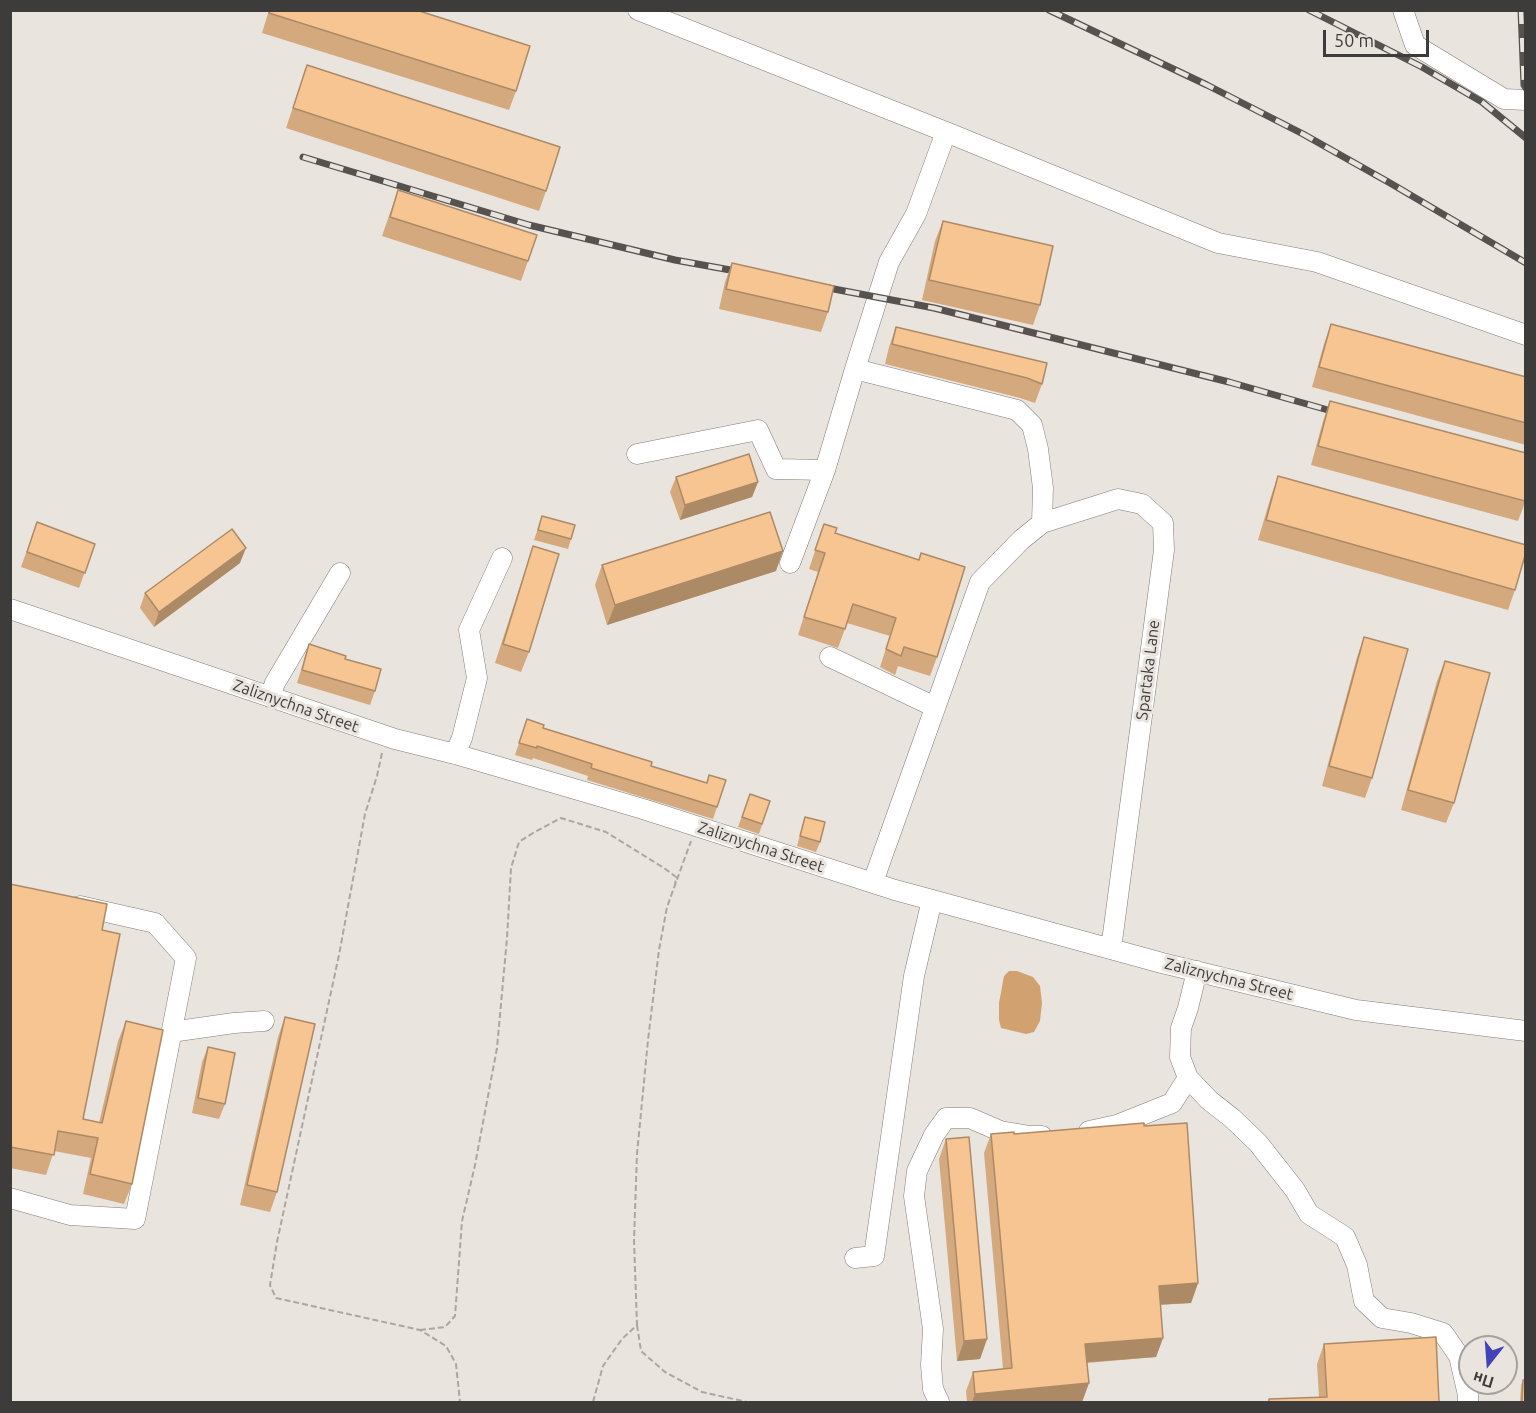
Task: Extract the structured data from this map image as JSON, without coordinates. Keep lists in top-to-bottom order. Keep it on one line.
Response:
{"streets":{"street":["Spartaka Lane","Zaliznychna Street"]},"crossings":[["Spartaka Lane","Zaliznychna Street"]],"scale_bar":"50 m","north":"bottom"}
